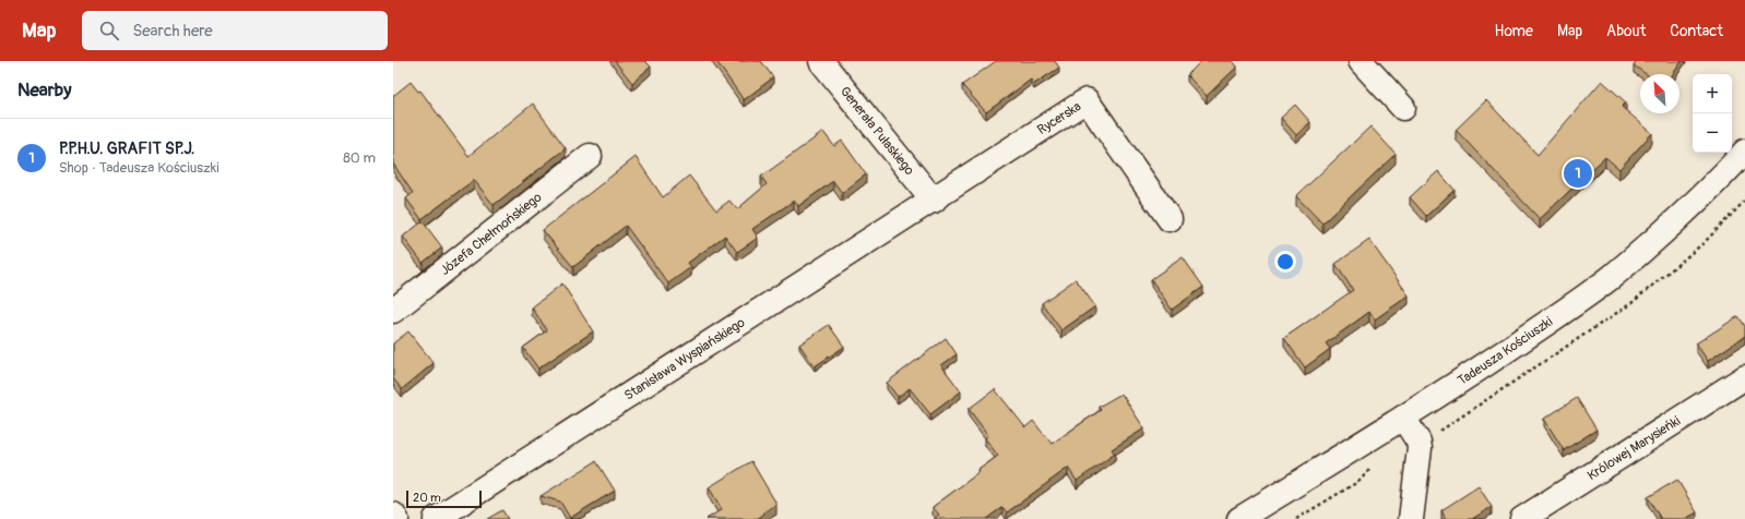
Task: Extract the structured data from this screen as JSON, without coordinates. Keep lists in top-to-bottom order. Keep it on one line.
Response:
{"streets":{"street":["Rycerska","Generała Pułaskiego","Józefa Chełmońskiego","Tadeusza Kościuszki","Stanisława Wyspiańskiego","Królowej Marysieńki"]},"crossings":[["Rycerska","Generała Pułaskiego"],["Rycerska","Stanisława Wyspiańskiego"],["Generała Pułaskiego","Stanisława Wyspiańskiego"]],"scale_bar":"20 m","north":"top left","page":{"header":"Map","search":"Search here","nav":["Home","Map","About","Contact"],"heading":"Nearby","map_buttons":["+","−"],"list":[{"mark":"1","name":"P.P.H.U. GRAFIT SP.J.","note":"Shop · Tadeusza Kościuszki","value":"80 m"}],"pins":"1","scale":"20 m"}}
